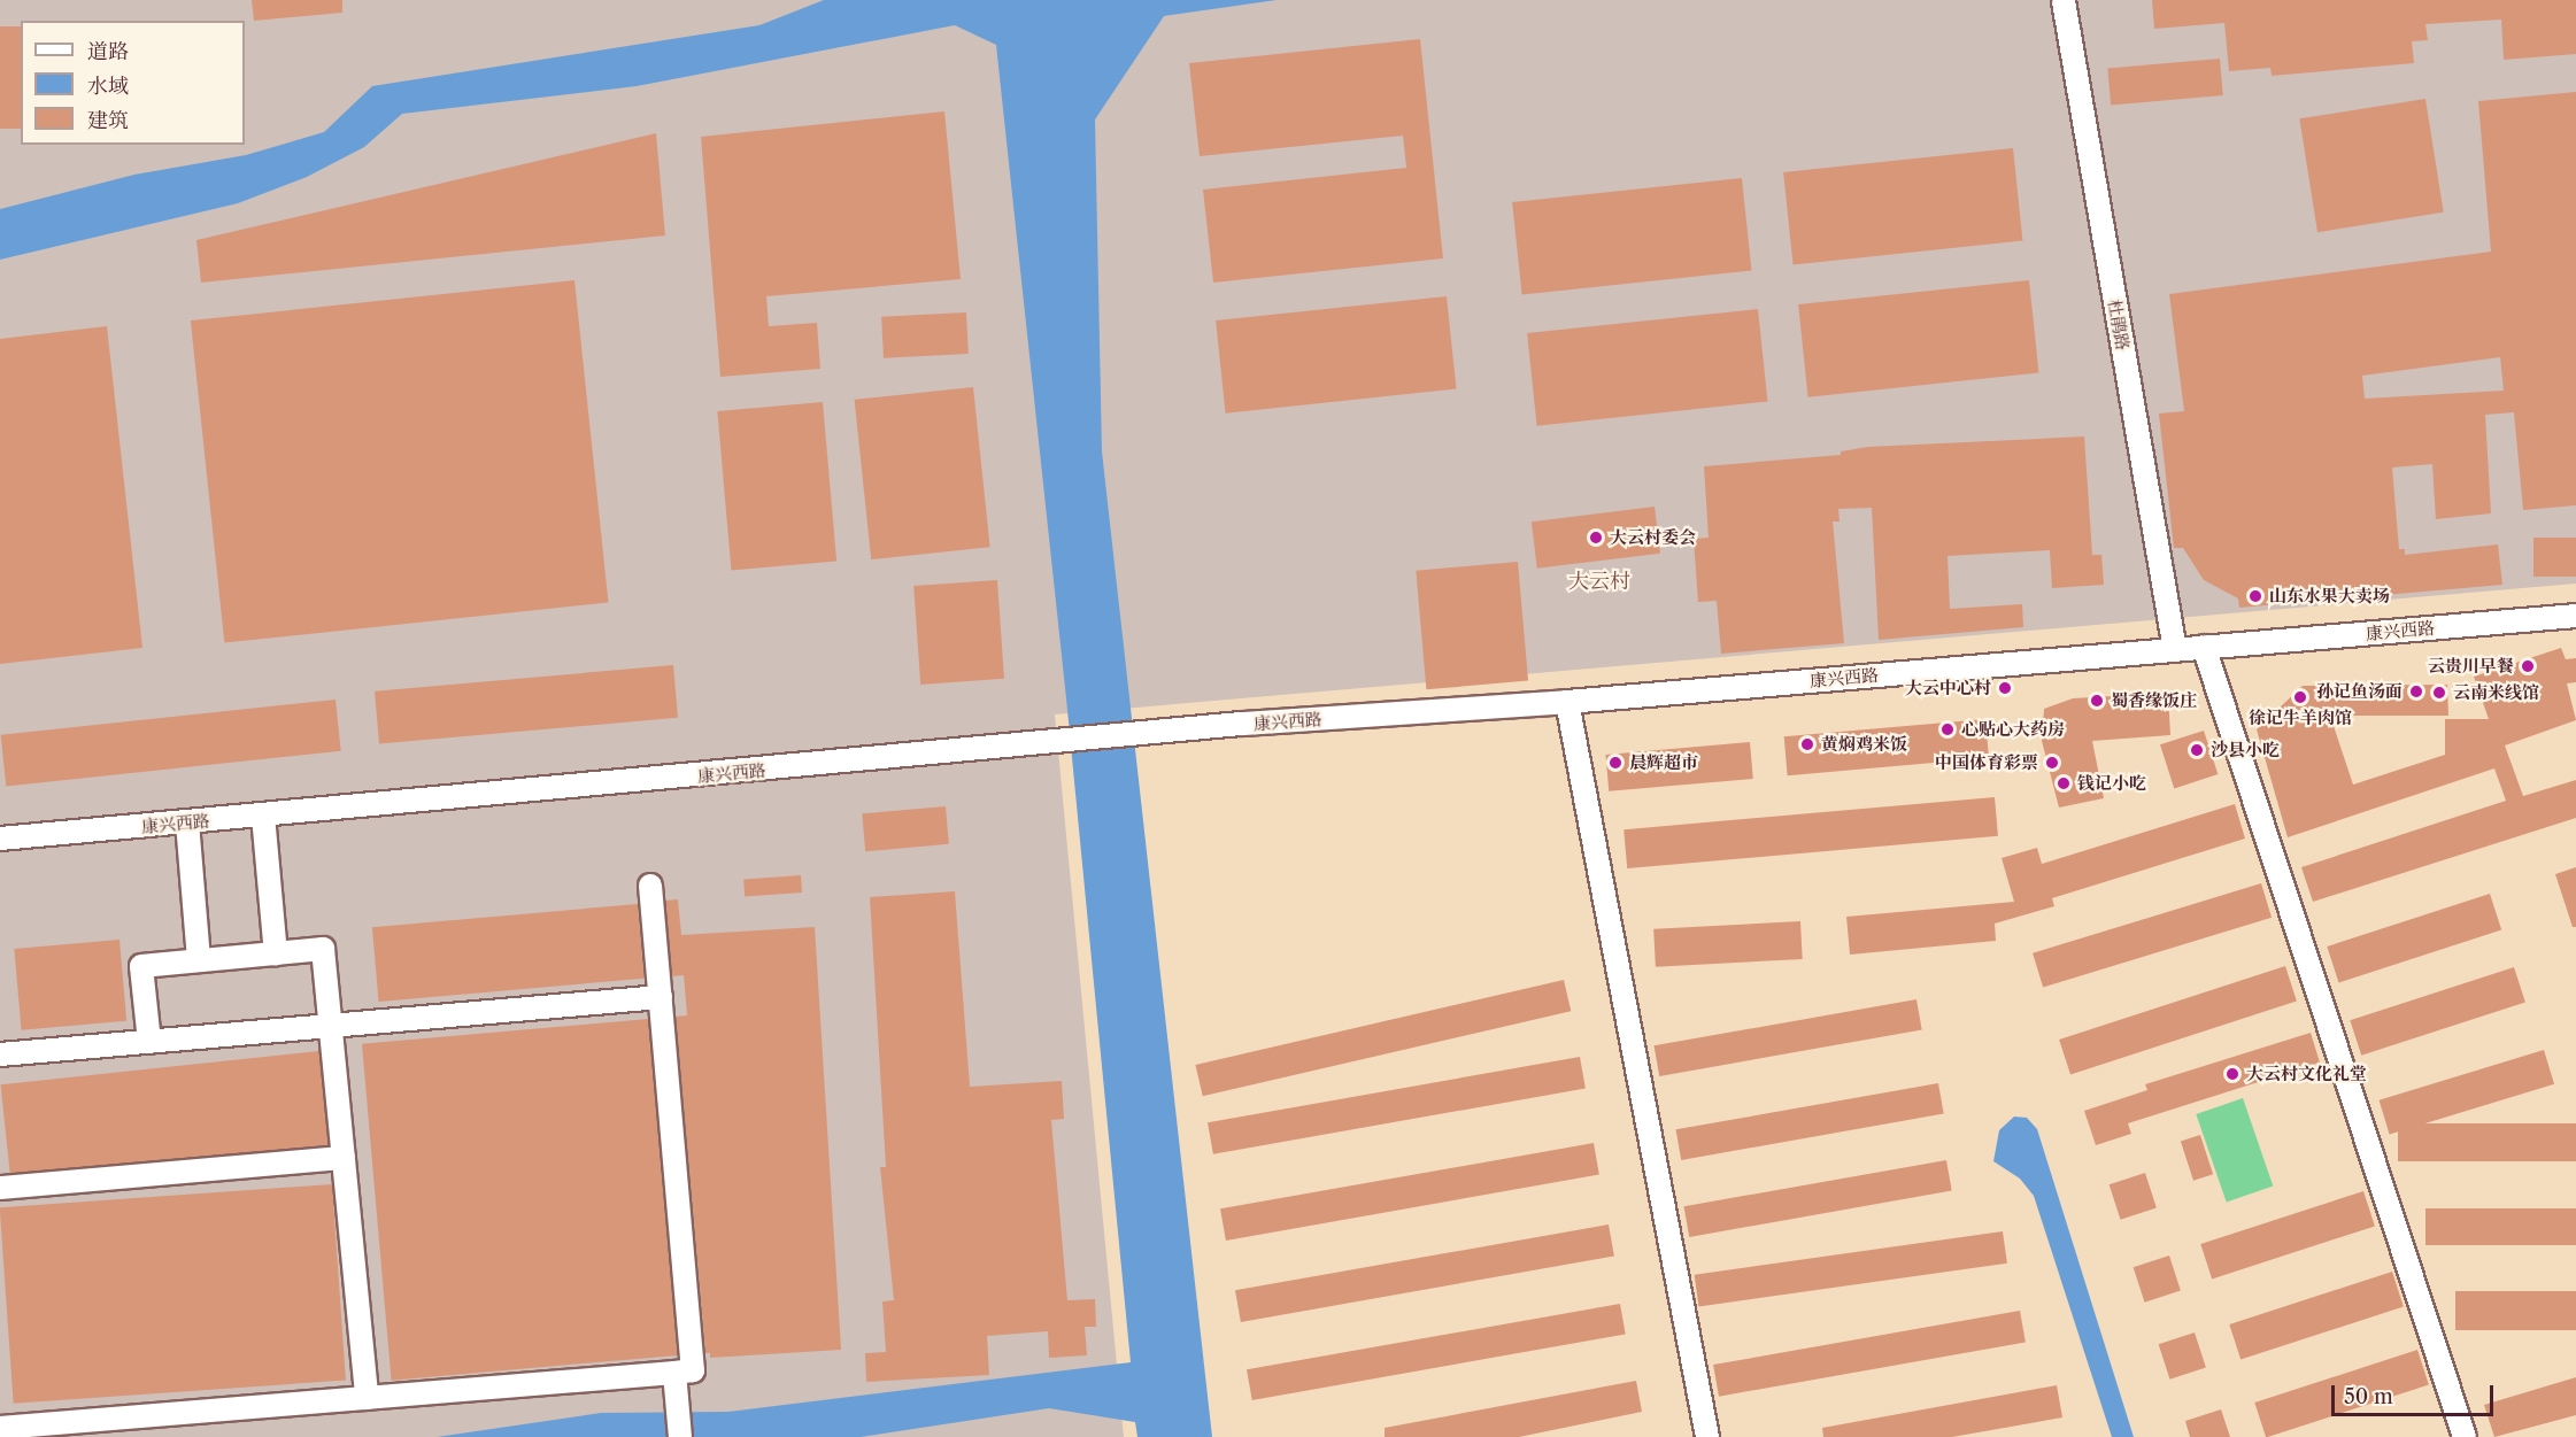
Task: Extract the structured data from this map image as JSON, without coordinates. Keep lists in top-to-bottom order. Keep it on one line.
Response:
{"streets":{"street":["杜鹃路","康兴西路"]},"crossings":[["杜鹃路","康兴西路"]],"districts":["大云村"],"places":["大云村委会","山东水果大卖场","云贵川早餐","大云中心村","孙记鱼汤面","云南米线馆","徐记牛羊肉馆","蜀香缘饭庄","心贴心大药房","黄焖鸡米饭","沙县小吃","晨辉超市","中国体育彩票","钱记小吃","大云村文化礼堂"],"legend":["道路","水域","建筑"],"scale_bar":"50 m"}
